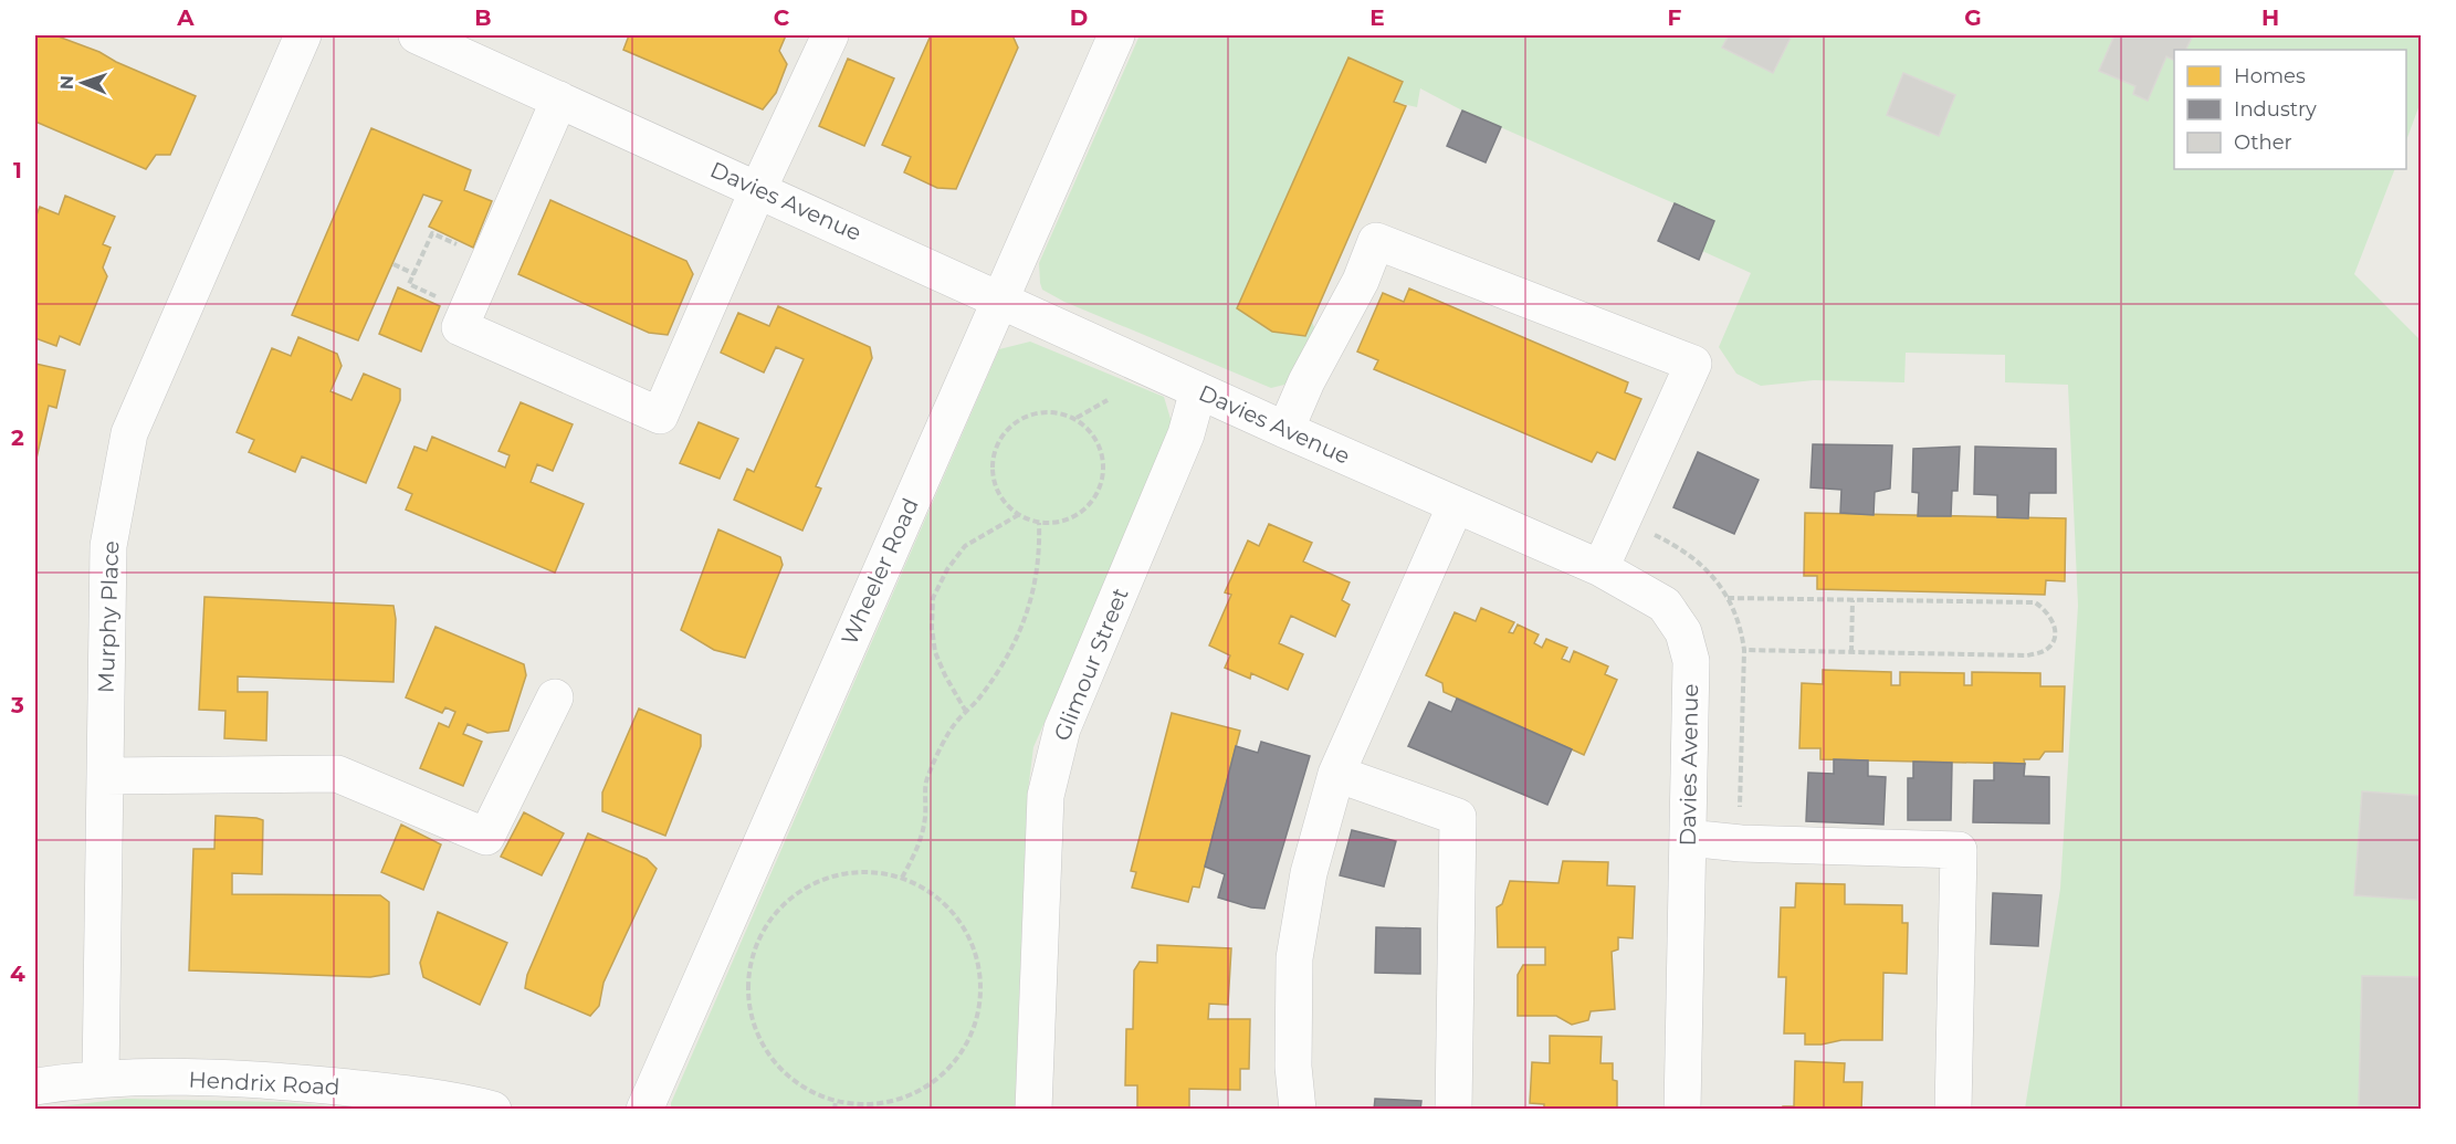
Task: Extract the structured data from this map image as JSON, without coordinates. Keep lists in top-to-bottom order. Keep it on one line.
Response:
{"streets":{"street":["Davies Avenue","Wheeler Road","Murphy Place","Glimour Street","Hendrix Road"]},"crossings":[["Davies Avenue","Wheeler Road"],["Davies Avenue","Glimour Street"],["Murphy Place","Hendrix Road"]],"legend":["Homes","Industry","Other"],"north":"left","grid":{"columns":["A","B","C","D","E","F","G","H"],"rows":["1","2","3","4"]}}
